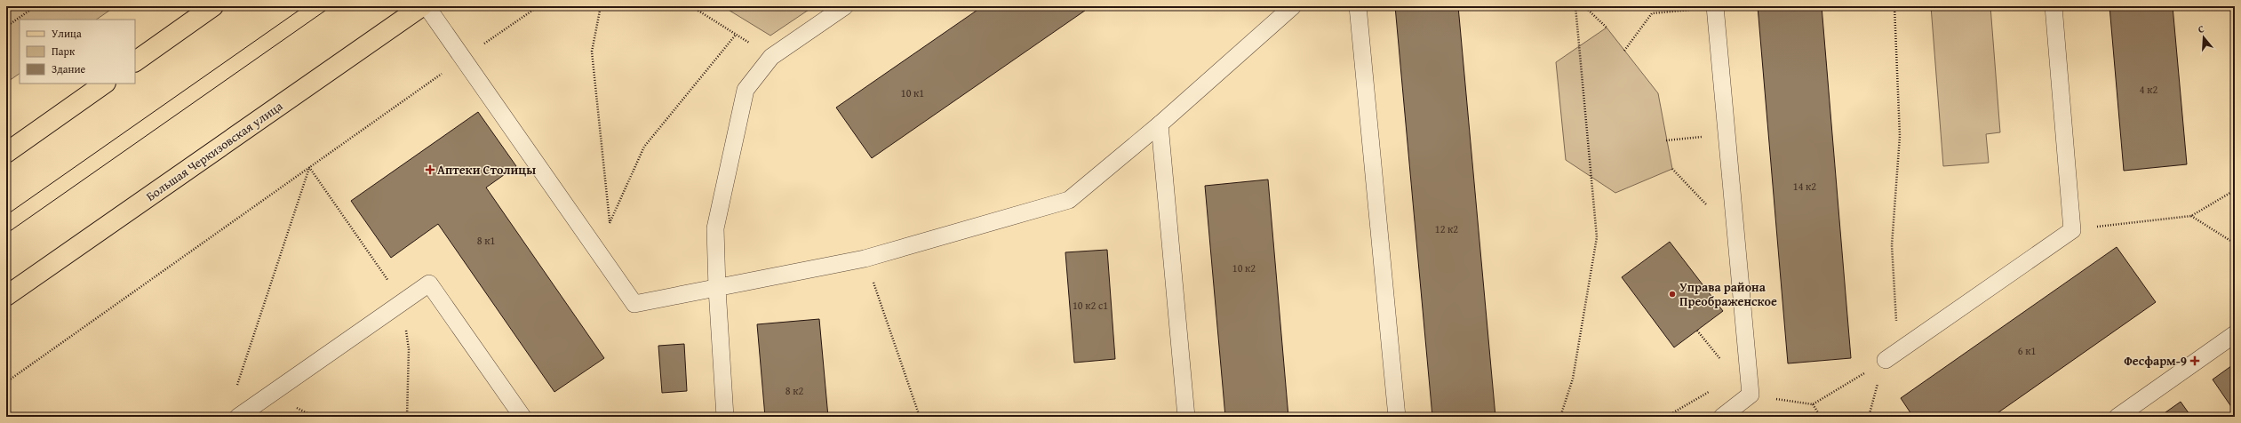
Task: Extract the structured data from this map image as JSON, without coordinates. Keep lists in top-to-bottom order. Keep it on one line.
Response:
{"streets":{"main road":["Большая Черкизовская улица"]},"places":{"health":["Аптеки Столицы","Фесфарм-9"],"other":["Управа района Преображенское"]},"house_numbers":["4 к2","10 к1","14 к2","12 к2","8 к1","10 к2","10 к2 с1","6 к1","8 к2"],"legend":["Улица","Парк","Здание"],"north":"top"}
